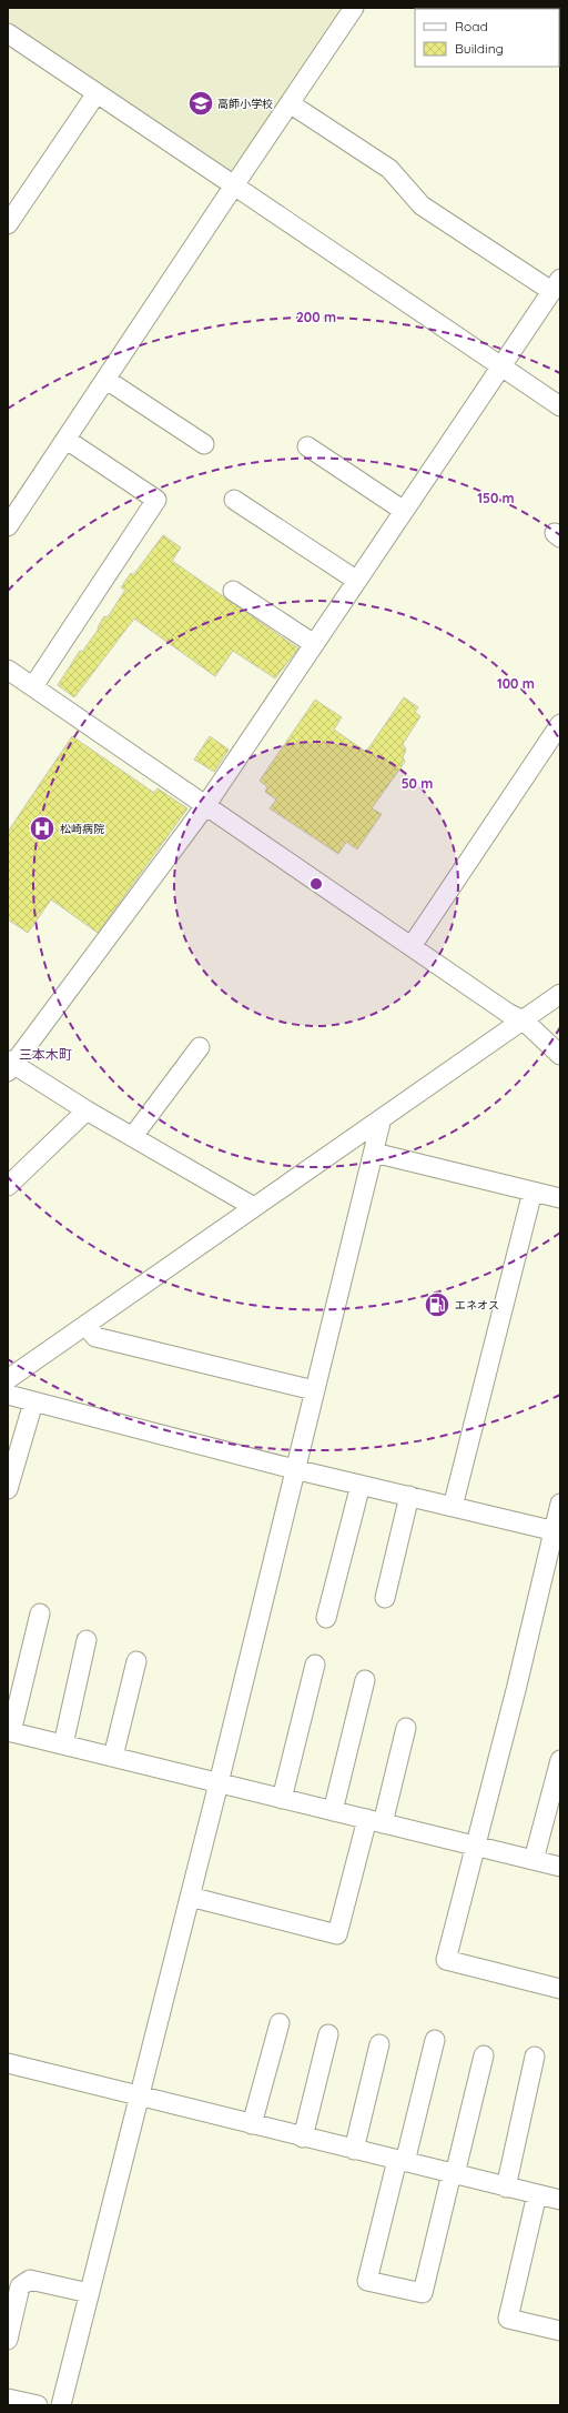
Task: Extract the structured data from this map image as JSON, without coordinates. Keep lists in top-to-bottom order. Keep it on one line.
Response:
{"districts":["三本木町"],"places":{"school or university":["高師小学校"],"hospital":["松崎病院"],"fuel station":["エネオス"]},"legend":["Road","Building"],"rings":["200 m","150 m","100 m","50 m"]}
